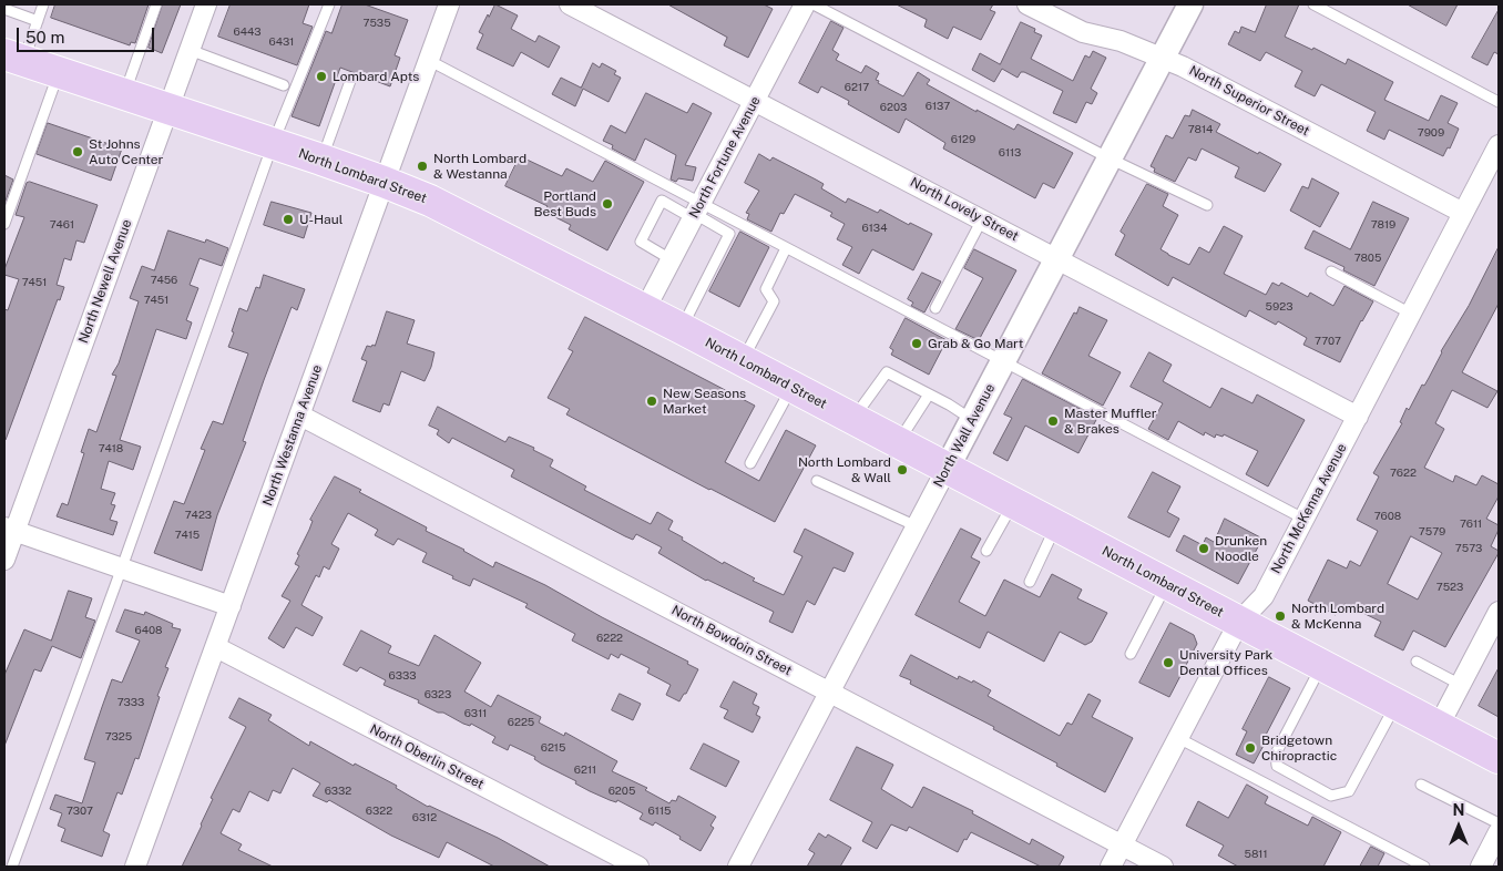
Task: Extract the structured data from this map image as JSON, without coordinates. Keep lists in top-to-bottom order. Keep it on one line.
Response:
{"streets":{"main road":["North Lombard Street"],"street":["North Superior Street","North Fortune Avenue","North Lovely Street","North Newell Avenue","North Westanna Avenue","North Wall Avenue","North McKenna Avenue","North Bowdoin Street","North Oberlin Street"]},"crossings":[["North Superior Street","North Wall Avenue"],["North Superior Street","North McKenna Avenue"],["North Fortune Avenue","North Lombard Street"],["North Fortune Avenue","North Lovely Street"],["North Lombard Street","North Newell Avenue"],["North Lombard Street","North Westanna Avenue"],["North Lombard Street","North Wall Avenue"],["North Lombard Street","North McKenna Avenue"],["North Lovely Street","North Wall Avenue"],["North Lovely Street","North McKenna Avenue"],["North Westanna Avenue","North Bowdoin Street"],["North Westanna Avenue","North Oberlin Street"],["North Wall Avenue","North Bowdoin Street"],["North McKenna Avenue","North Bowdoin Street"]],"places":["Lombard Apts","St Johns Auto Center","North Lombard & Westanna","Portland Best Buds","U-Haul","Grab & Go Mart","New Seasons Market","Master Muffler & Brakes","North Lombard & Wall","Drunken Noodle","North Lombard & McKenna","University Park Dental Offices","Bridgetown Chiropractic"],"house_numbers":["7535","6443","6431","6217","6137","6203","7814","7909","6129","6113","7461","7819","6134","7805","7456","7451","7451","5923","7707","7418","7622","7423","7608","7611","7579","7415","7573","7523","6408","6222","6333","6323","7333","6311","6225","7325","6215","6211","6332","6205","7307","6322","6115","6312","5811"],"scale_bar":"50 m","north":"top"}
